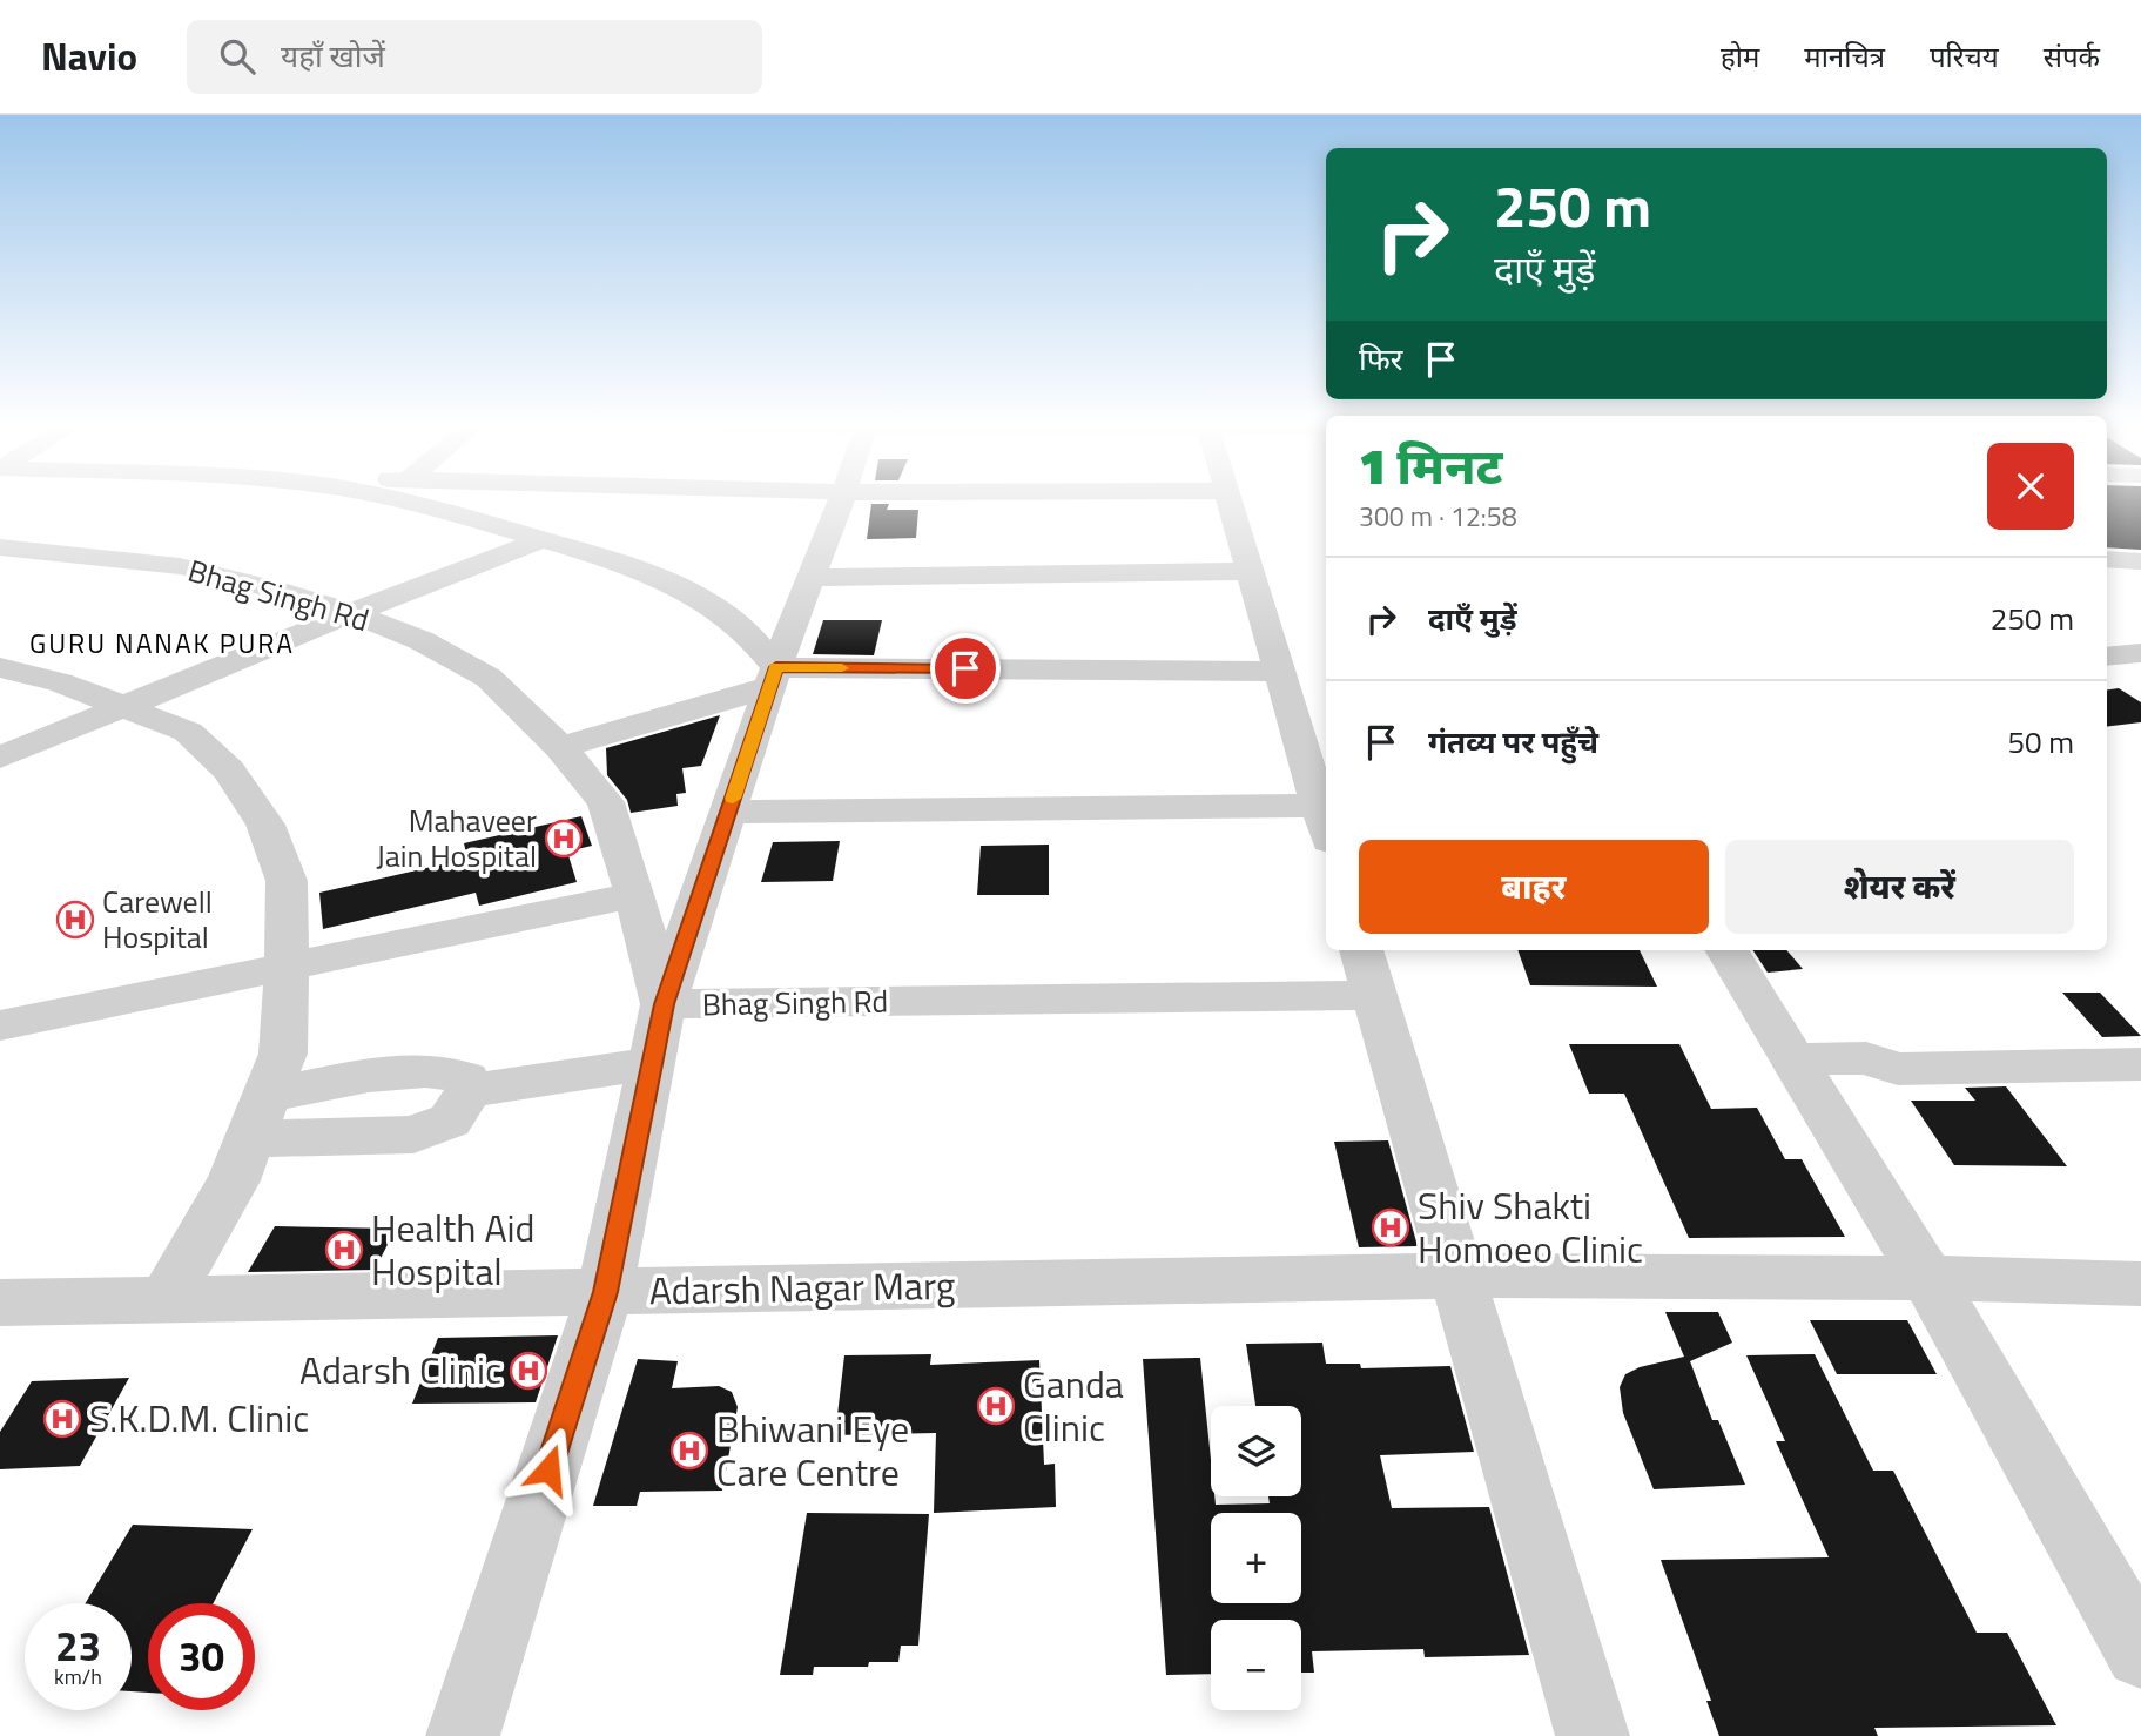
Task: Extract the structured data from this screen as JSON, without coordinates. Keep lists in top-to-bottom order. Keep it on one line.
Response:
{"streets":{"street":["Bhag Singh Rd","Adarsh Nagar Marg"]},"districts":["GURU NANAK PURA"],"places":{"hospital":["Mahaveer Jain Hospital","Carewell Hospital","Shiv Shakti Homoeo Clinic","Health Aid Hospital","Adarsh Clinic","Ganda Clinic","S.K.D.M. Clinic","Bhiwani Eye Care Centre"]},"page":{"header":"Navio","search":"यहाँ खोजें","nav":["होम","मानचित्र","परिचय","संपर्क"],"turn":["250 m","दाएँ मुड़ें"],"then":"फिर","heading":["1 मिनट","300 m · 12:58"],"list":[{"name":"दाएँ मुड़ें","value":"250 m"},{"name":"गंतव्य पर पहुँचे","value":"50 m"}],"buttons":["बाहर","शेयर करें"],"map_buttons":["+","−"],"speed":"23 km/h","limit":"30"}}
